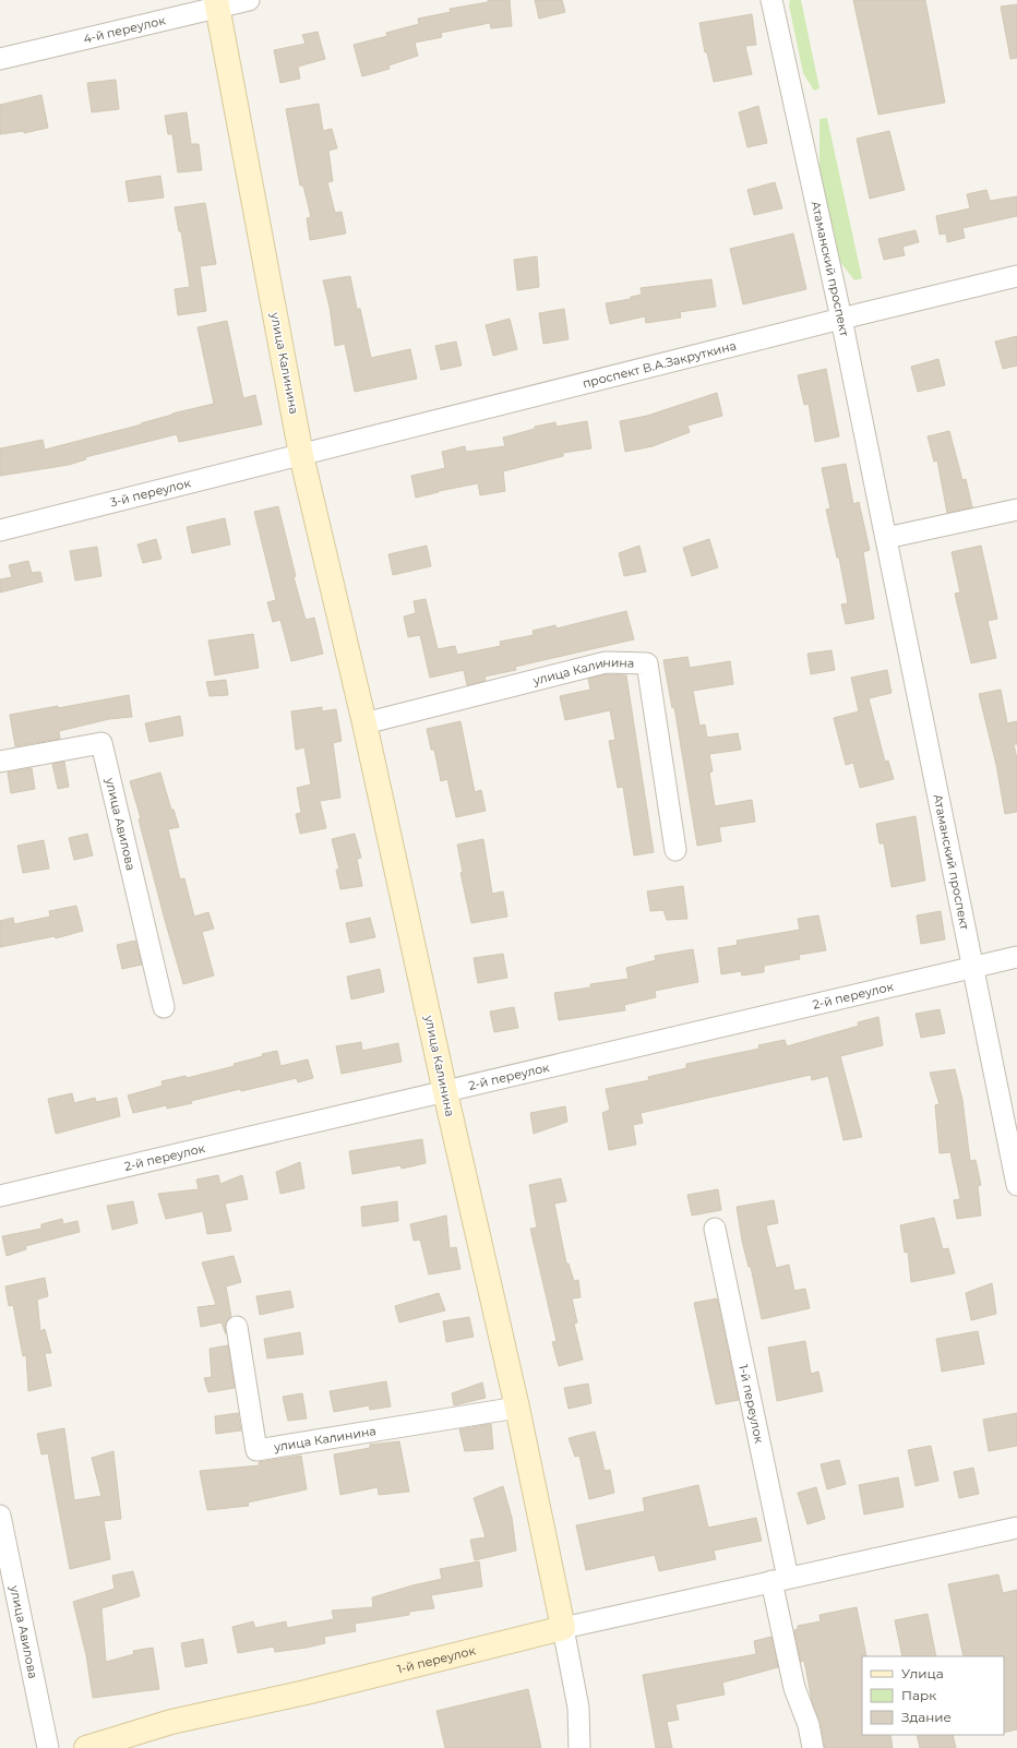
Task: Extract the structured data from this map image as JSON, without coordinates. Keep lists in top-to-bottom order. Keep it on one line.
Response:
{"streets":{"main road":["улица Калинина","1-й переулок"],"street":["4-й переулок","Атаманский проспект","проспект В.А.Закруткина","3-й переулок","улица Авилова","2-й переулок"]},"crossings":[["4-й переулок","улица Калинина"],["Атаманский проспект","проспект В.А.Закруткина"],["Атаманский проспект","2-й переулок"],["улица Калинина","проспект В.А.Закруткина"],["улица Калинина","3-й переулок"],["улица Калинина","2-й переулок"],["улица Калинина","1-й переулок"],["проспект В.А.Закруткина","3-й переулок"]],"legend":["Улица","Парк","Здание"]}
